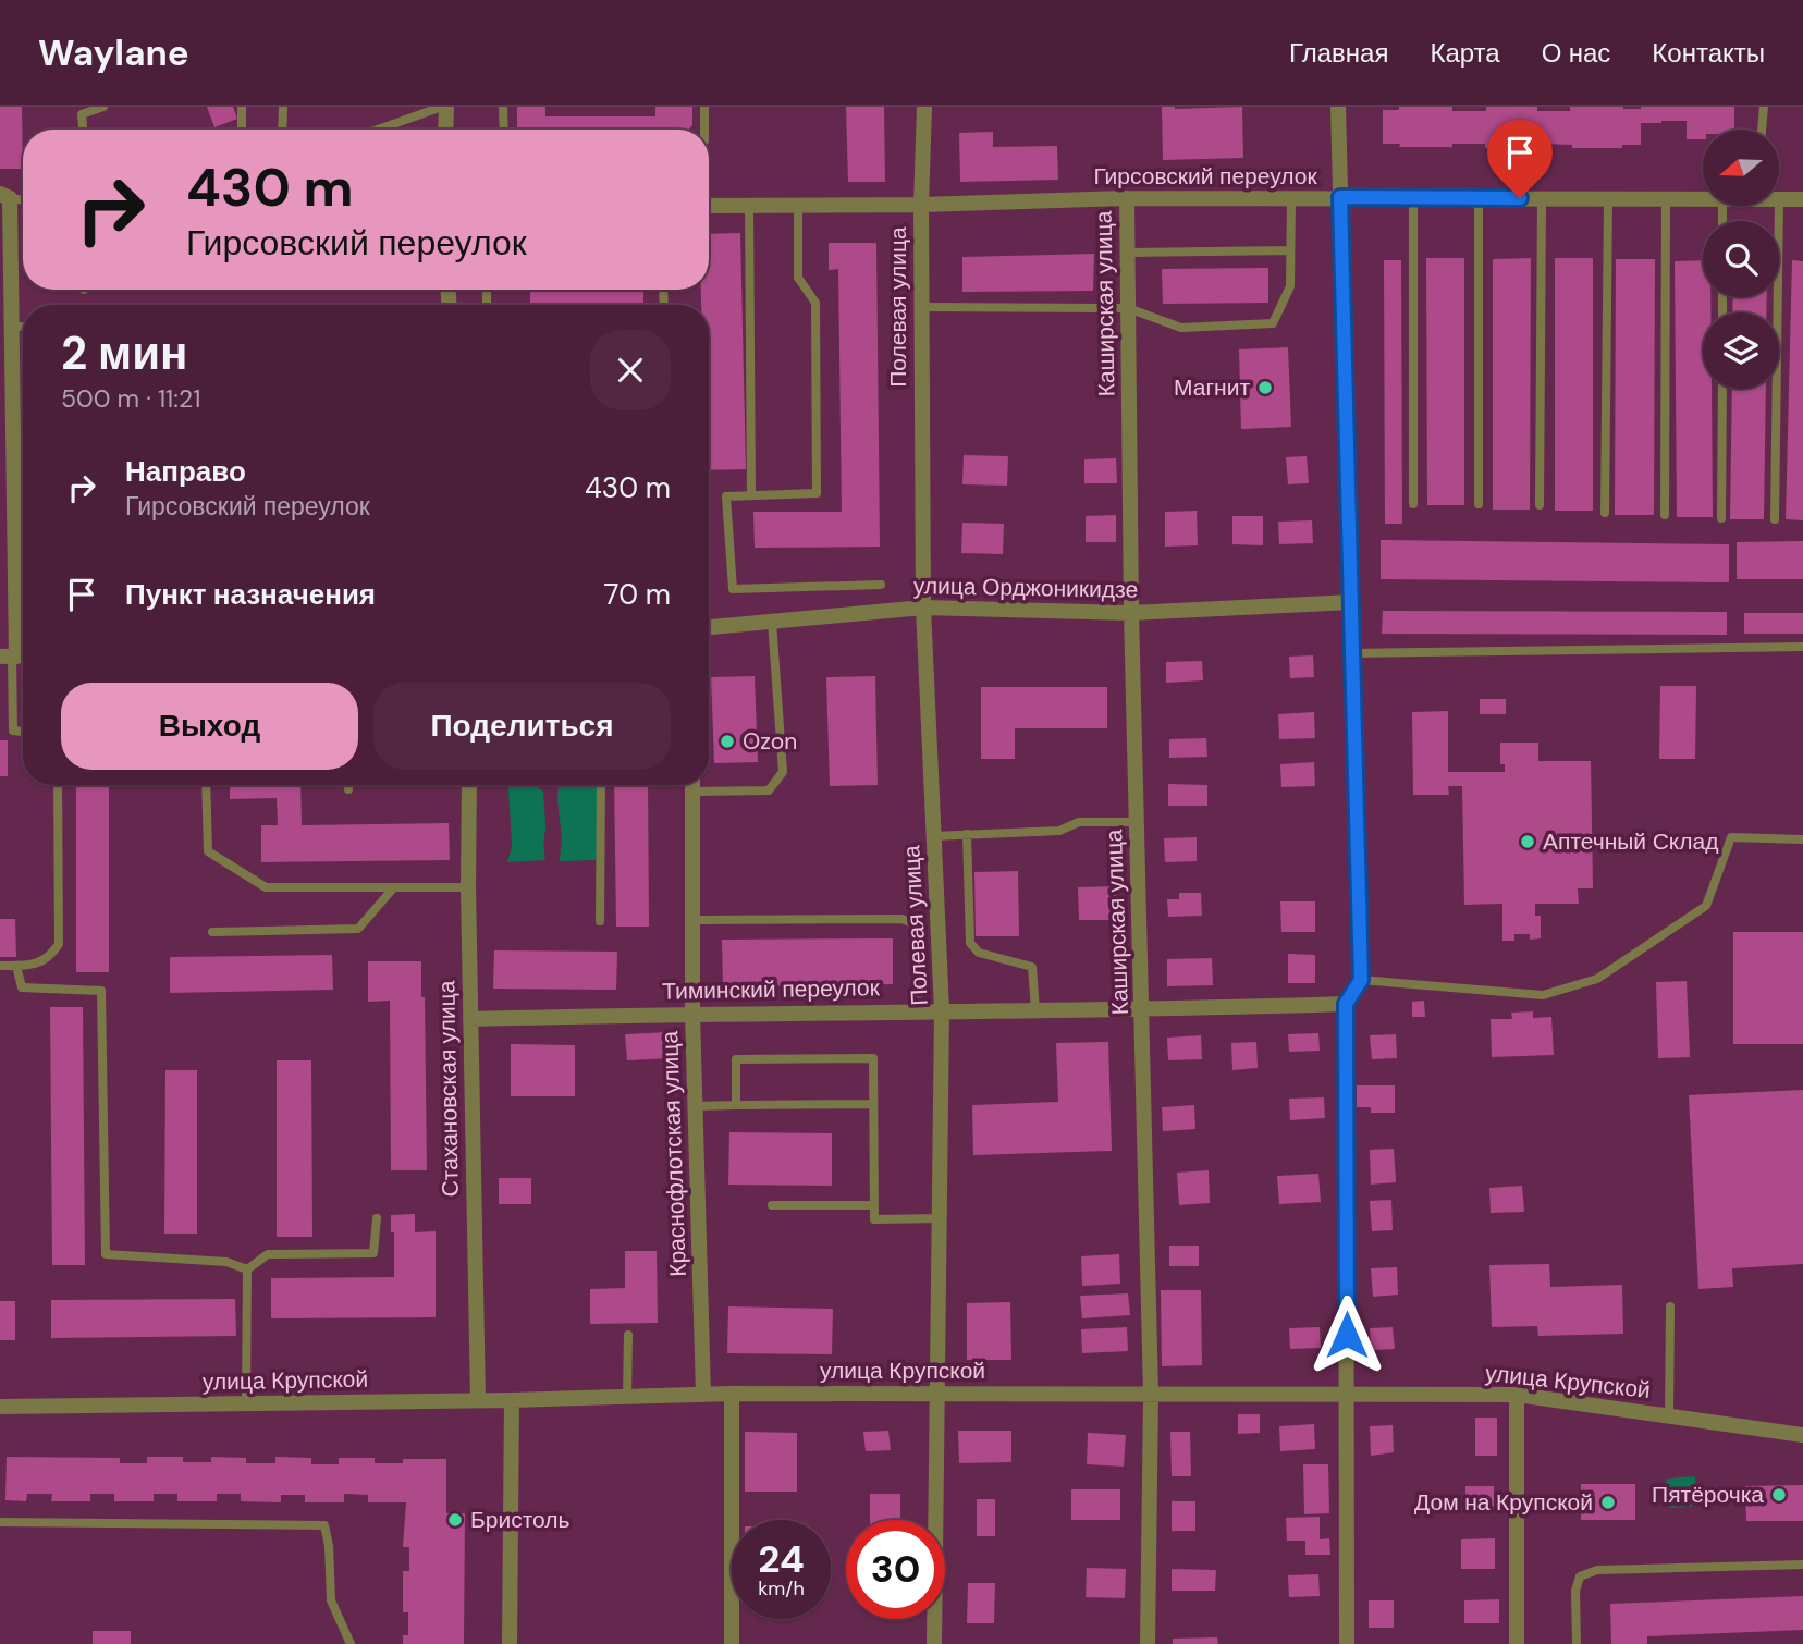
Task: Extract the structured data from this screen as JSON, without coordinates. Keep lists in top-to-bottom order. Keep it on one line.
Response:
{"streets":{"street":["Гирсовский переулок","Каширская улица","Полевая улица","улица Орджоникидзе","Тиминский переулок","Стахановская улица","Краснофлотская улица","улица Крупской"]},"crossings":[["Гирсовский переулок","Каширская улица"],["Гирсовский переулок","Полевая улица"],["Каширская улица","улица Орджоникидзе"],["Каширская улица","Тиминский переулок"],["Каширская улица","улица Крупской"],["Полевая улица","улица Орджоникидзе"],["Полевая улица","Тиминский переулок"],["Полевая улица","улица Крупской"],["Тиминский переулок","Стахановская улица"],["Тиминский переулок","Краснофлотская улица"],["Стахановская улица","улица Крупской"],["Краснофлотская улица","улица Крупской"]],"places":["Магнит","Ozon","Аптечный Склад","Пятёрочка","Дом на Крупской","Бристоль"],"north":"left","page":{"header":"Waylane","nav":["Главная","Карта","О нас","Контакты"],"turn":["430 m","Гирсовский переулок"],"heading":["2 мин","500 m · 11:21"],"list":[{"name":"Направо","note":"Гирсовский переулок","value":"430 m"},{"name":"Пункт назначения","value":"70 m"}],"buttons":["Выход","Поделиться"],"speed":"24 km/h","limit":"30"}}
